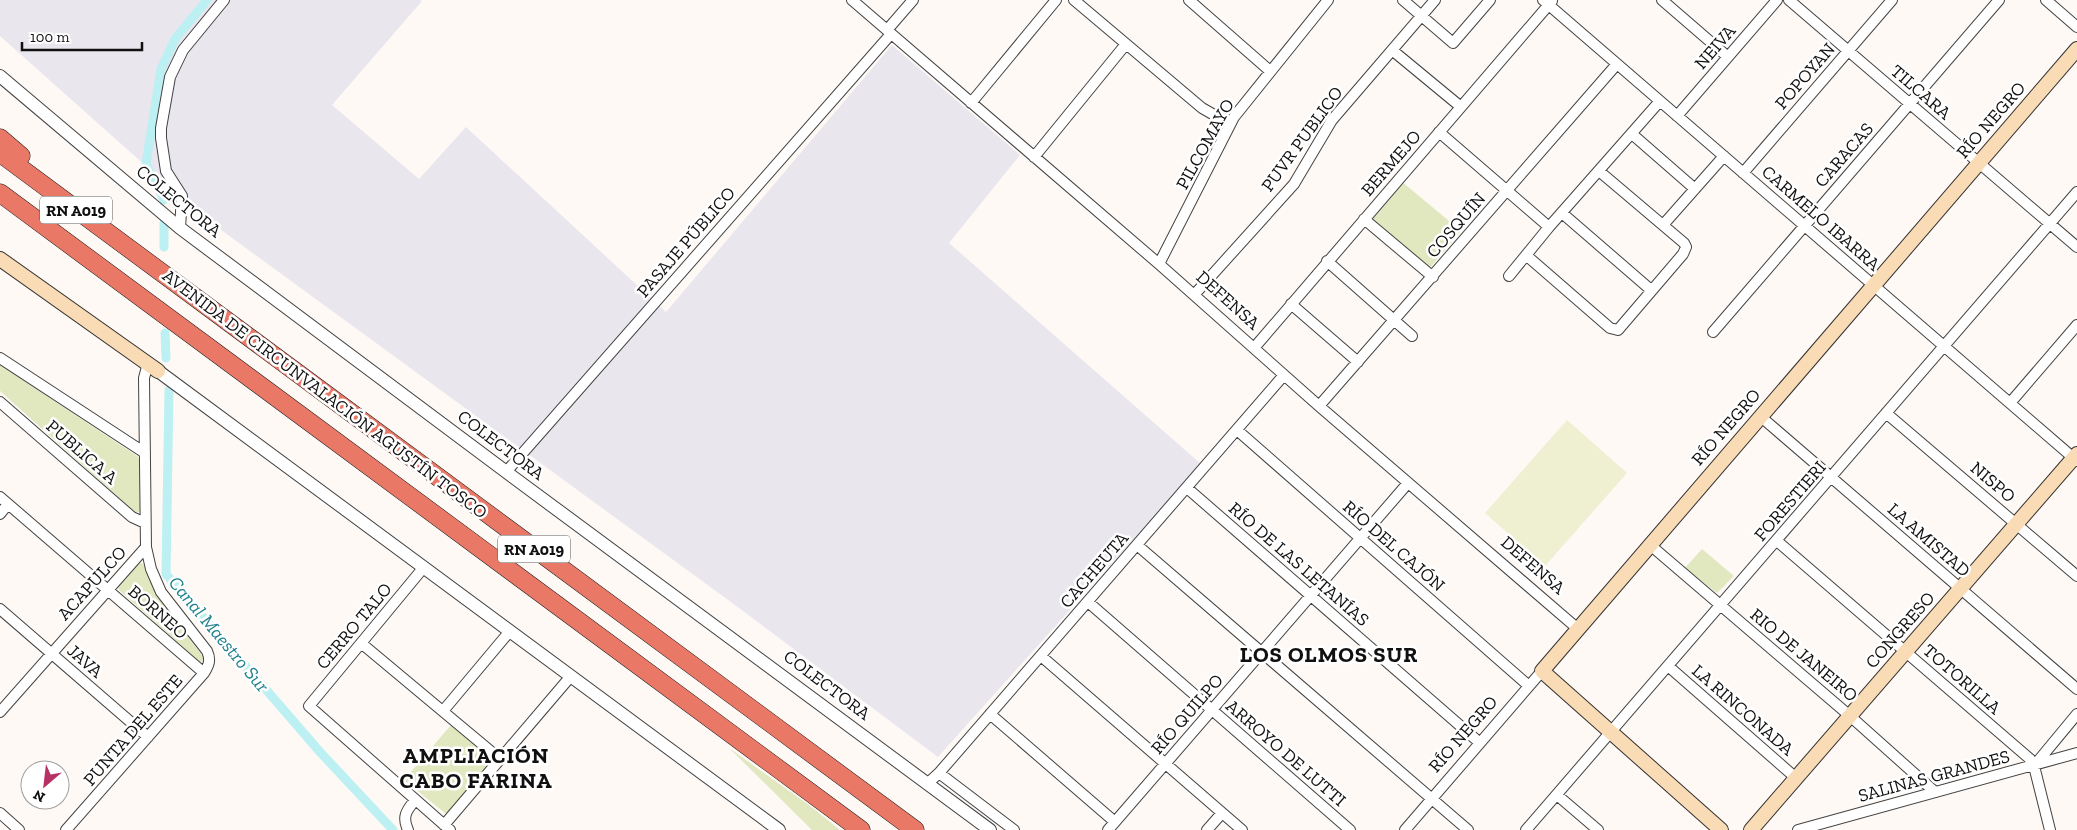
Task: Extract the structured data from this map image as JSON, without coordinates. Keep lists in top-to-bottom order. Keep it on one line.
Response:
{"streets":{"highway":["RN A019","AVENIDA DE CIRCUNVALACIÓN AGUSTÍN TOSCO"],"main road":["RÍO NEGRO","CONGRESO"],"street":["NEIVA","POPOYAN","TILCARA","PUVR PUBLICO","PILCOMAYO","CARACAS","BERMEJO","COLECTORA","CARMELO IBARRA","COSQUÍN","PASAJE PÚBLICO","DEFENSA","PUBLICA A","NISPO","FORESTIERI","LA AMISTAD","RÍO DEL CAJÓN","RÍO DE LAS LETANÍAS","CACHEUTA","ACAPULCO","BORNEO","CERRO TALO","RIO DE JANEIRO","JAVA","TOTORILLA","LA RINCONADA","RÍO QUILPO","PUNTA DEL ESTE","ARROYO DE LUTTI","SALINAS GRANDES"]},"crossings":[["NEIVA","CARMELO IBARRA"],["POPOYAN","TILCARA"],["POPOYAN","CARMELO IBARRA"],["TILCARA","RÍO NEGRO"],["TILCARA","CARACAS"],["TILCARA","FORESTIERI"],["RÍO NEGRO","CARMELO IBARRA"],["RÍO NEGRO","DEFENSA"],["RÍO NEGRO","LA AMISTAD"],["RÍO NEGRO","RÍO DEL CAJÓN"],["RÍO NEGRO","RÍO DE LAS LETANÍAS"],["RÍO NEGRO","RIO DE JANEIRO"],["PUVR PUBLICO","DEFENSA"],["PILCOMAYO","DEFENSA"],["CARACAS","CARMELO IBARRA"],["BERMEJO","CARMELO IBARRA"],["BERMEJO","DEFENSA"],["COLECTORA","PASAJE PÚBLICO"],["COLECTORA","CACHEUTA"],["CARMELO IBARRA","COSQUÍN"],["CARMELO IBARRA","FORESTIERI"],["CARMELO IBARRA","CONGRESO"],["COSQUÍN","DEFENSA"],["PASAJE PÚBLICO","DEFENSA"],["DEFENSA","CACHEUTA"],["DEFENSA","RÍO QUILPO"],["PUBLICA A","ACAPULCO"],["NISPO","FORESTIERI"],["NISPO","CONGRESO"],["FORESTIERI","LA AMISTAD"],["FORESTIERI","RIO DE JANEIRO"],["FORESTIERI","TOTORILLA"],["FORESTIERI","LA RINCONADA"],["LA AMISTAD","CONGRESO"],["RÍO DEL CAJÓN","CACHEUTA"],["RÍO DEL CAJÓN","RÍO QUILPO"],["RÍO DE LAS LETANÍAS","CACHEUTA"],["RÍO DE LAS LETANÍAS","RÍO QUILPO"],["CACHEUTA","ARROYO DE LUTTI"],["ACAPULCO","BORNEO"],["ACAPULCO","JAVA"],["BORNEO","PUNTA DEL ESTE"],["CONGRESO","RIO DE JANEIRO"],["CONGRESO","TOTORILLA"],["CONGRESO","LA RINCONADA"],["RIO DE JANEIRO","SALINAS GRANDES"],["JAVA","PUNTA DEL ESTE"],["TOTORILLA","SALINAS GRANDES"],["RÍO QUILPO","ARROYO DE LUTTI"]],"districts":["LOS OLMOS SUR","AMPLIACIÓN CABO FARINA"],"water":["Canal Maestro Sur"],"scale_bar":"100 m","north":"bottom left"}
